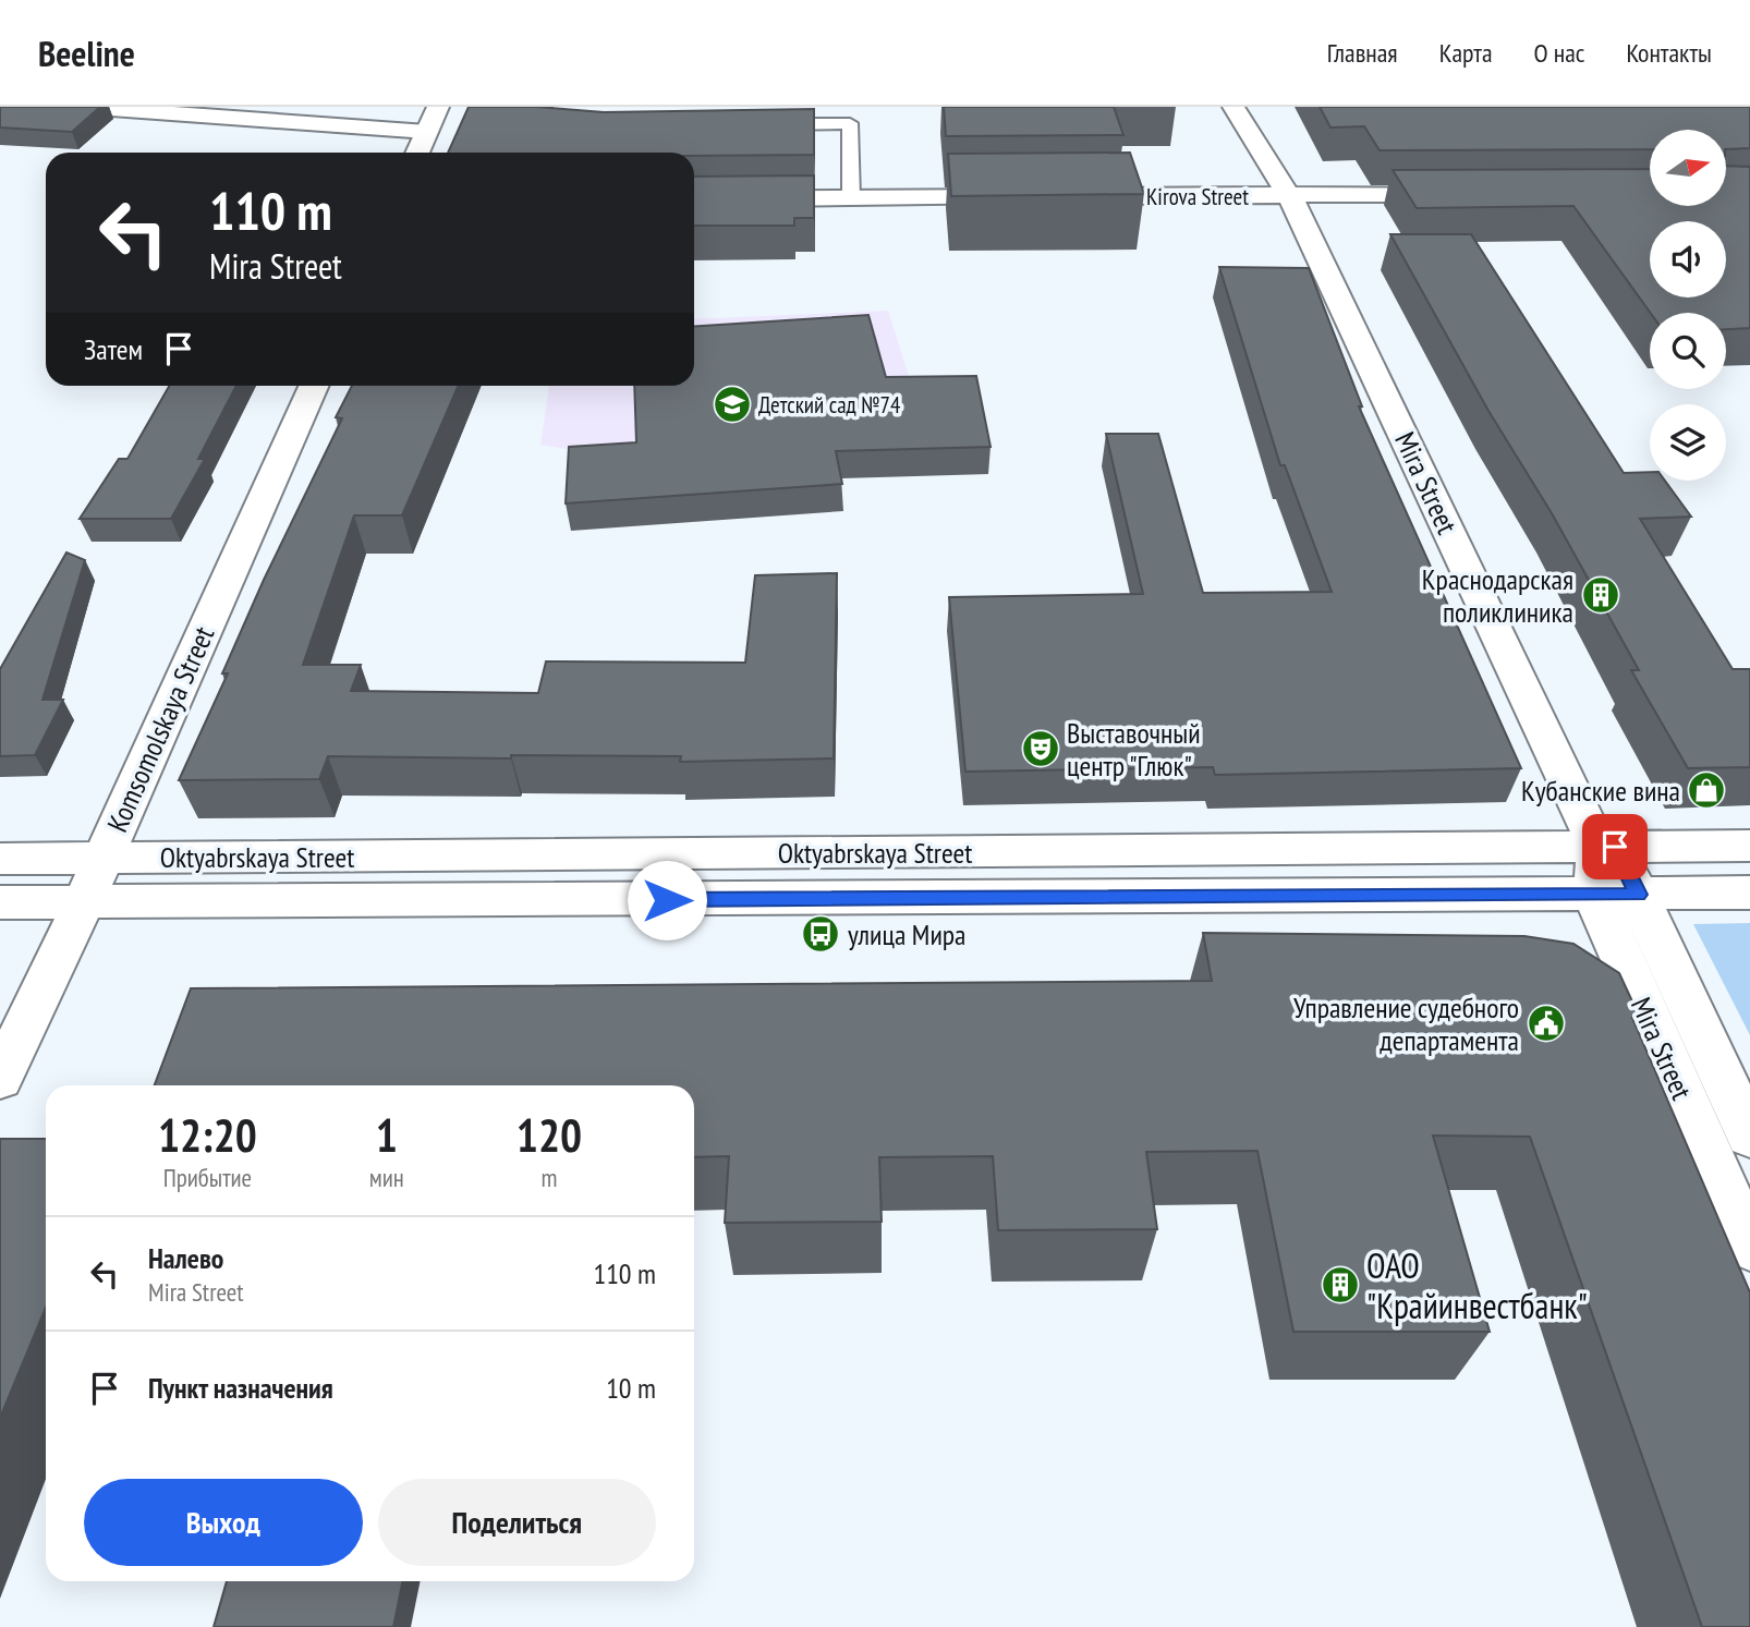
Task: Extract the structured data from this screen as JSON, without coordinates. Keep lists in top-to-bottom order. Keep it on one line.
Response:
{"streets":{"street":["Kirova Street","Mira Street","Komsomolskaya Street","Oktyabrskaya Street"]},"crossings":[["Kirova Street","Mira Street"],["Mira Street","Oktyabrskaya Street"],["Komsomolskaya Street","Oktyabrskaya Street"]],"places":{"school or university":["Детский сад №74"],"building":["Краснодарская поликлиника","ОАО \"Крайинвестбанк\""],"theatre":["Выставочный центр \"Глюк\""],"shop":["Кубанские вина"],"bus stop":["улица Мира"],"public building":["Управление судебного департамента"]},"north":"right","page":{"header":"Beeline","nav":["Главная","Карта","О нас","Контакты"],"turn":["110 m","Mira Street"],"then":"Затем","eta":["12:20","Прибытие","1","мин","120","m"],"list":[{"name":"Налево","note":"Mira Street","value":"110 m"},{"name":"Пункт назначения","value":"10 m"}],"buttons":["Выход","Поделиться"]}}
